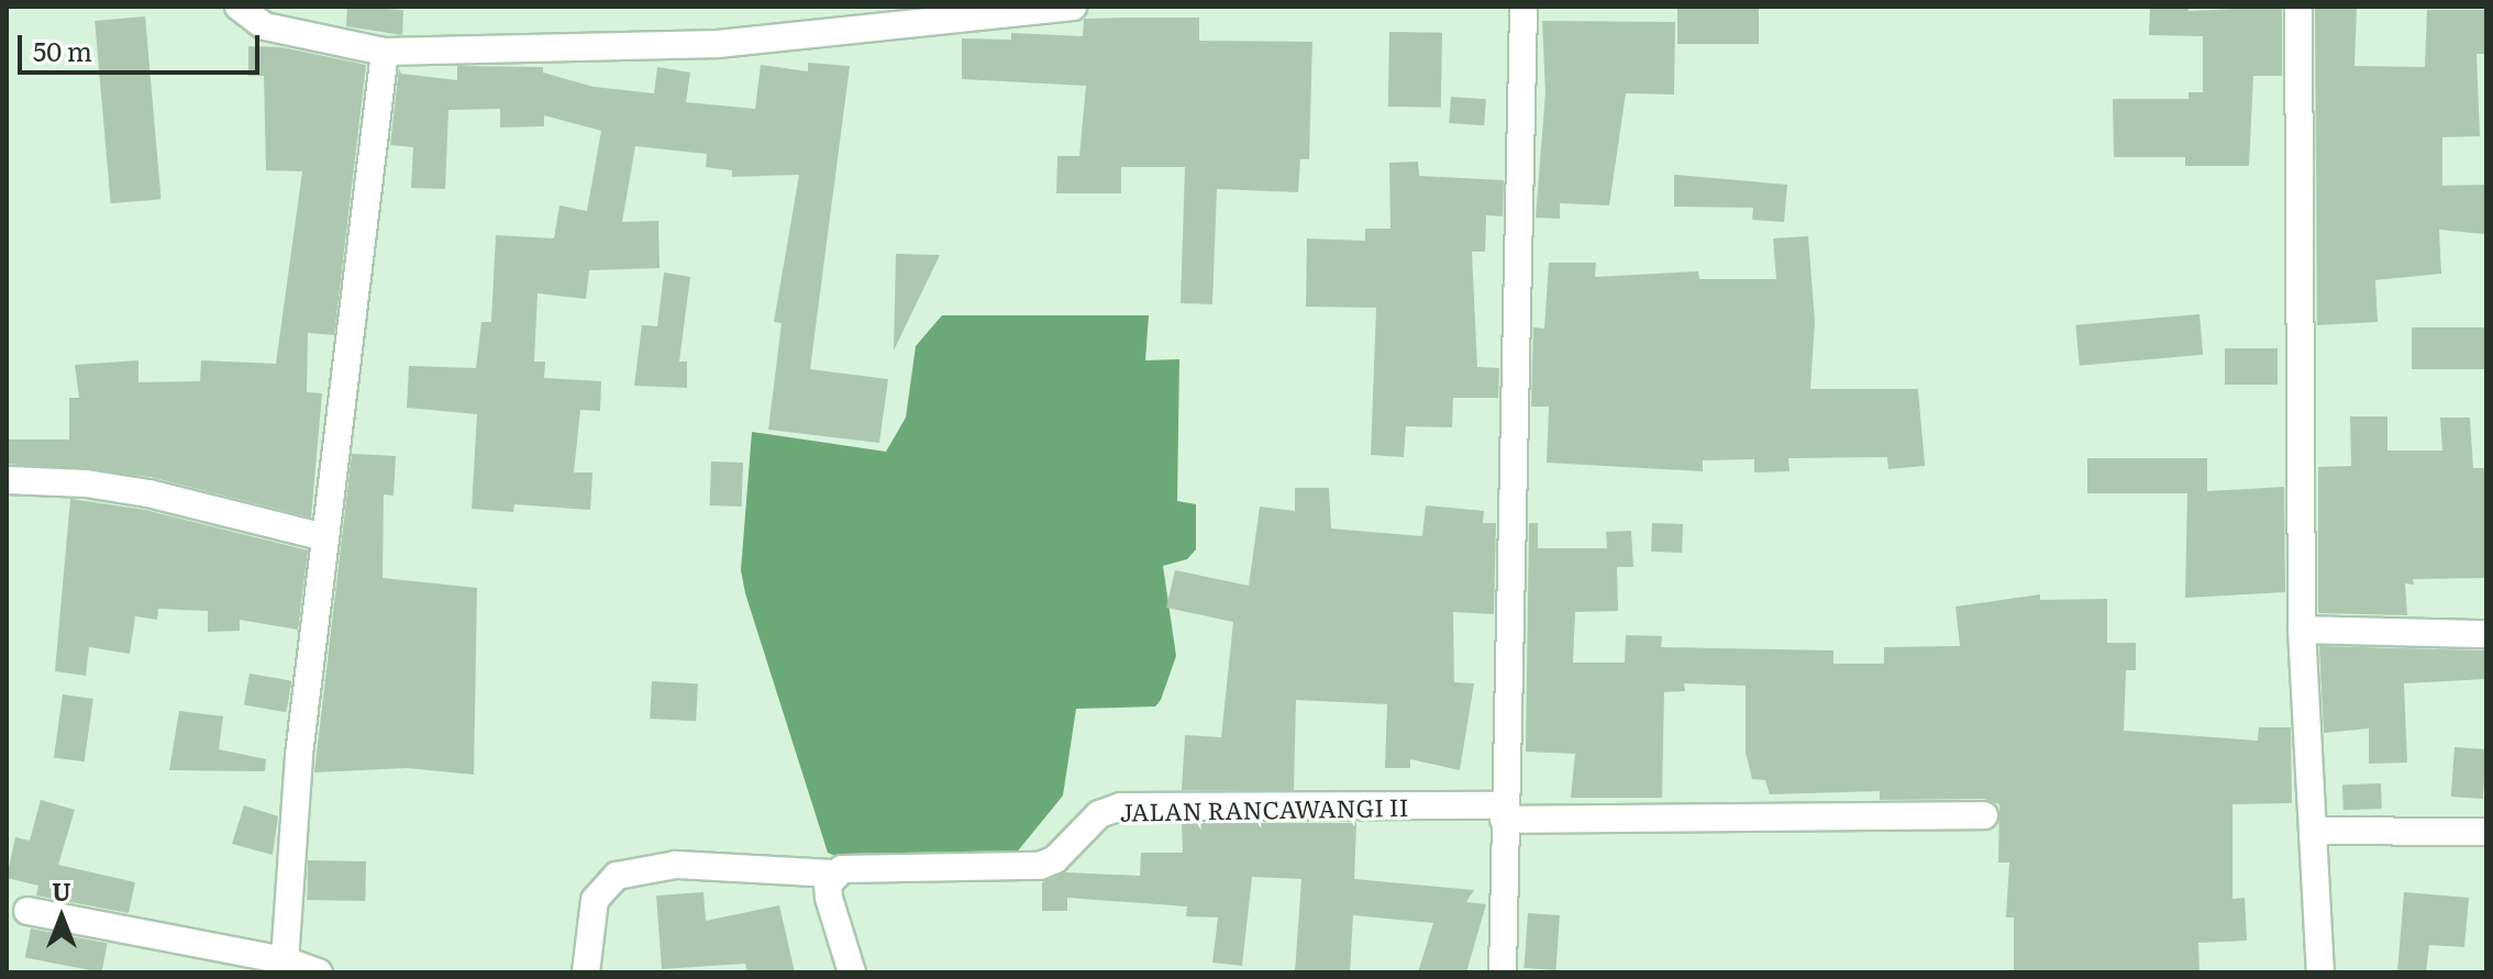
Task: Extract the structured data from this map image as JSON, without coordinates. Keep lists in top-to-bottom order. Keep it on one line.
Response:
{"streets":{"street":["JALAN RANCAWANGI II"]},"scale_bar":"50 m","north":"top"}
